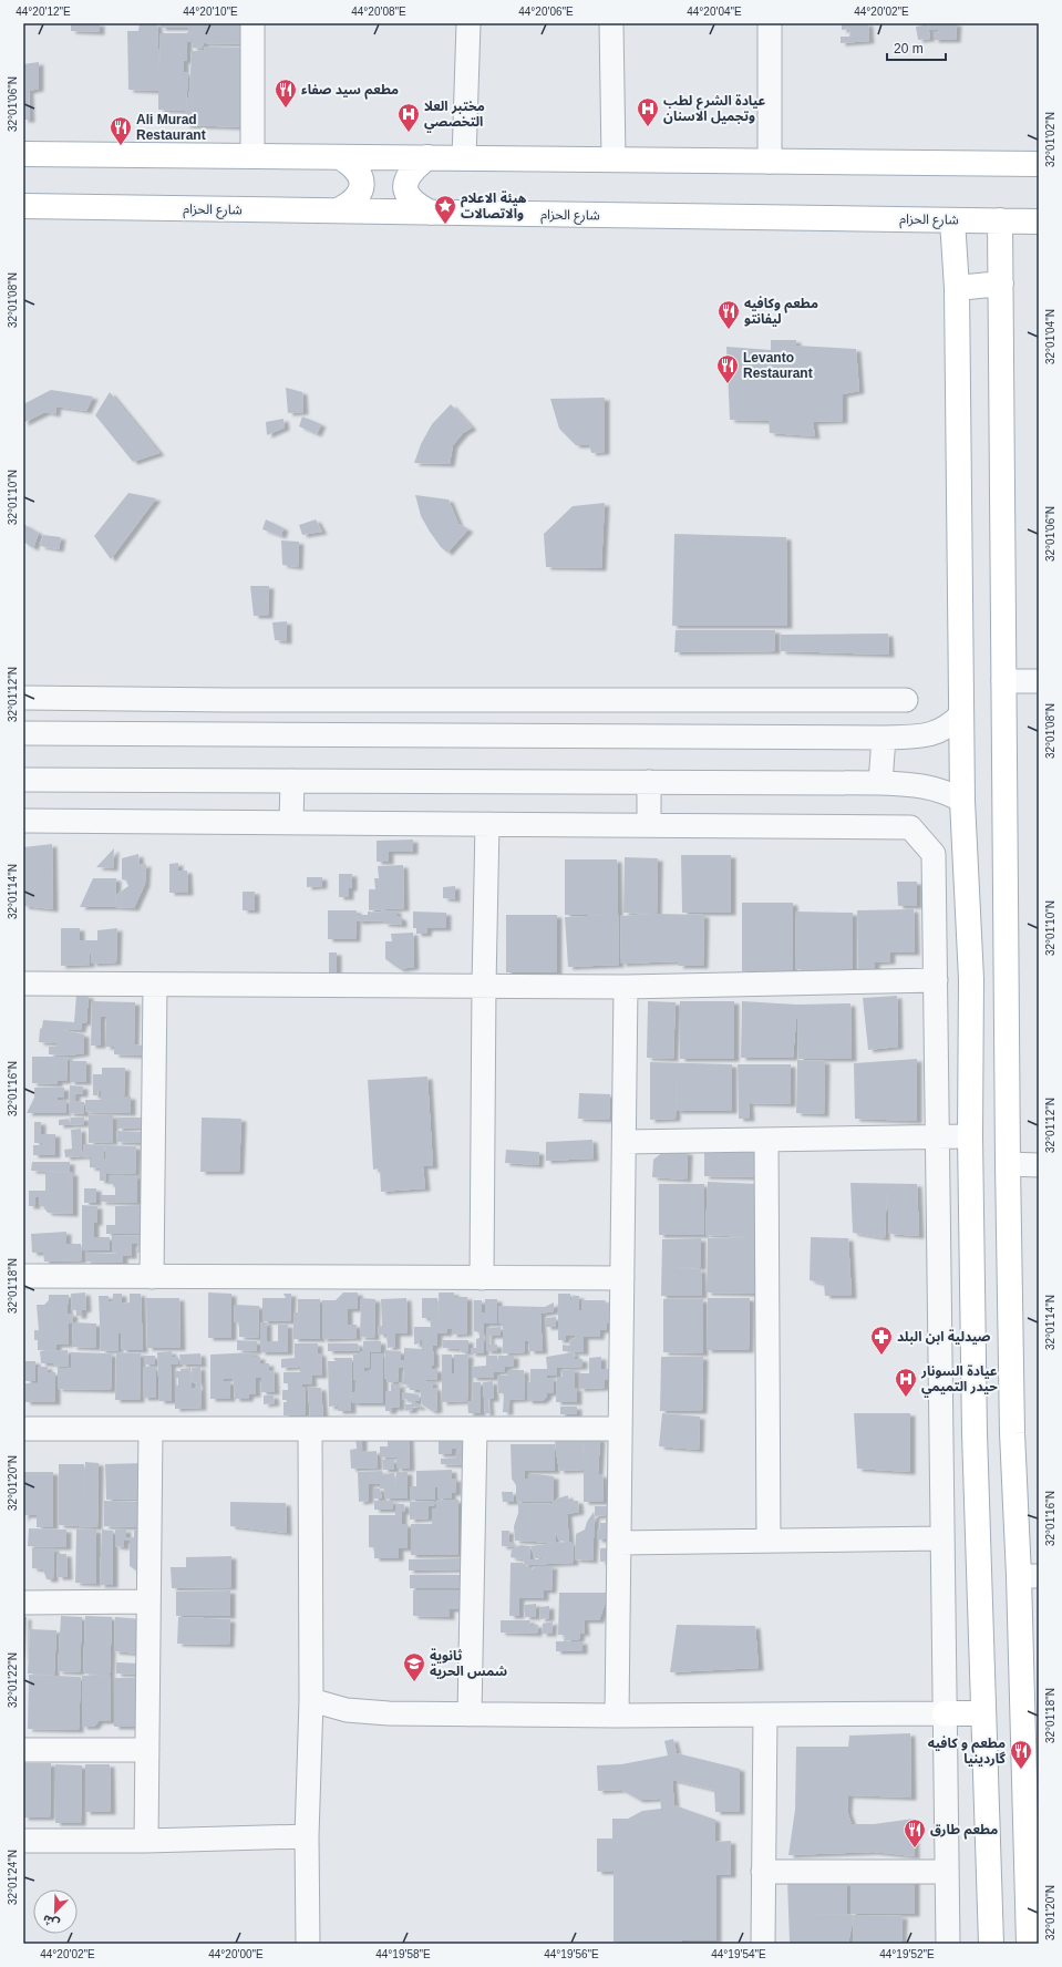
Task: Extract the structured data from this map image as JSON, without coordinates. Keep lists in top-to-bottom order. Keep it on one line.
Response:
{"streets":{"main road":["شارع الحزام"]},"places":{"restaurant":["مطعم سيد صفاء","Ali Murad Restaurant","مطعم وكافيه ليفانتو","Levanto Restaurant","مطعم و كافيه گاردينيا","مطعم طارق"],"hospital":["عيادة الشرع لطب وتجميل الاسنان","مختبر العلا التخصصي","عيادة السونار حيدر التميمي"],"place":["هيئة الاعلام والاتصالات"],"pharmacy":["صيدلية ابن البلد"],"school or university":["ثانوية شمس الحرية"]},"scale_bar":"20 m","north":"bottom left","coordinates":["44°20'12\"E","44°20'10\"E","44°20'08\"E","44°20'06\"E","44°20'04\"E","44°20'02\"E","32°01'06\"N","32°01'02\"N","32°01'08\"N","32°01'04\"N","32°01'10\"N","32°01'12\"N","32°01'14\"N","32°01'16\"N","32°01'18\"N","32°01'20\"N","32°01'22\"N","32°01'24\"N","44°20'00\"E","44°19'58\"E","44°19'56\"E","44°19'54\"E","44°19'52\"E"]}
